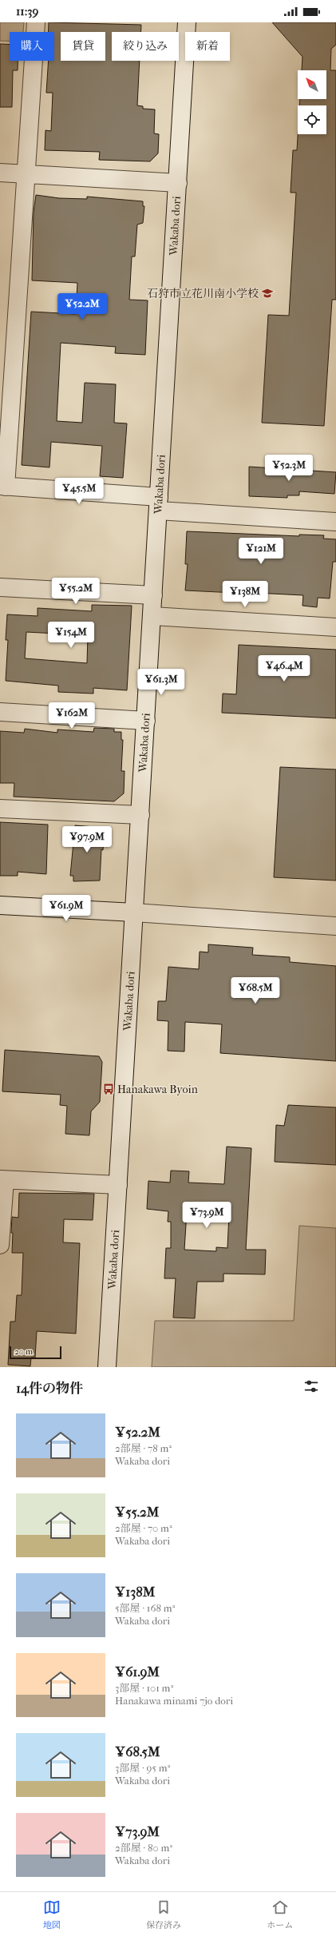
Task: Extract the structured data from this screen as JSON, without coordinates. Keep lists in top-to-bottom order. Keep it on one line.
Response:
{"streets":{"street":["Wakaba dori"]},"places":{"school or university":["石狩市立花川南小学校"],"bus stop":["Hanakawa Byoin"]},"scale_bar":"20 m","north":"top left","page":{"status":"11:39","chip":["購入","賃貸","絞り込み","新着"],"price":["¥52.2M","¥52.3M","¥45.5M","¥121M","¥55.2M","¥138M","¥154M","¥46.4M","¥61.3M","¥162M","¥97.9M","¥61.9M","¥68.5M","¥73.9M"],"scale":"20 m","heading":"14件の物件","list":[{"name":"¥52.2M","note":"2部屋 · 78 m² · Wakaba dori"},{"name":"¥55.2M","note":"2部屋 · 70 m² · Wakaba dori"},{"name":"¥138M","note":"5部屋 · 168 m² · Wakaba dori"},{"name":"¥61.9M","note":"3部屋 · 101 m² · Hanakawa minami 7jo dori"},{"name":"¥68.5M","note":"3部屋 · 95 m² · Wakaba dori"},{"name":"¥73.9M","note":"2部屋 · 80 m² · Wakaba dori"}],"tabs":["地図","保存済み","ホーム"]}}
